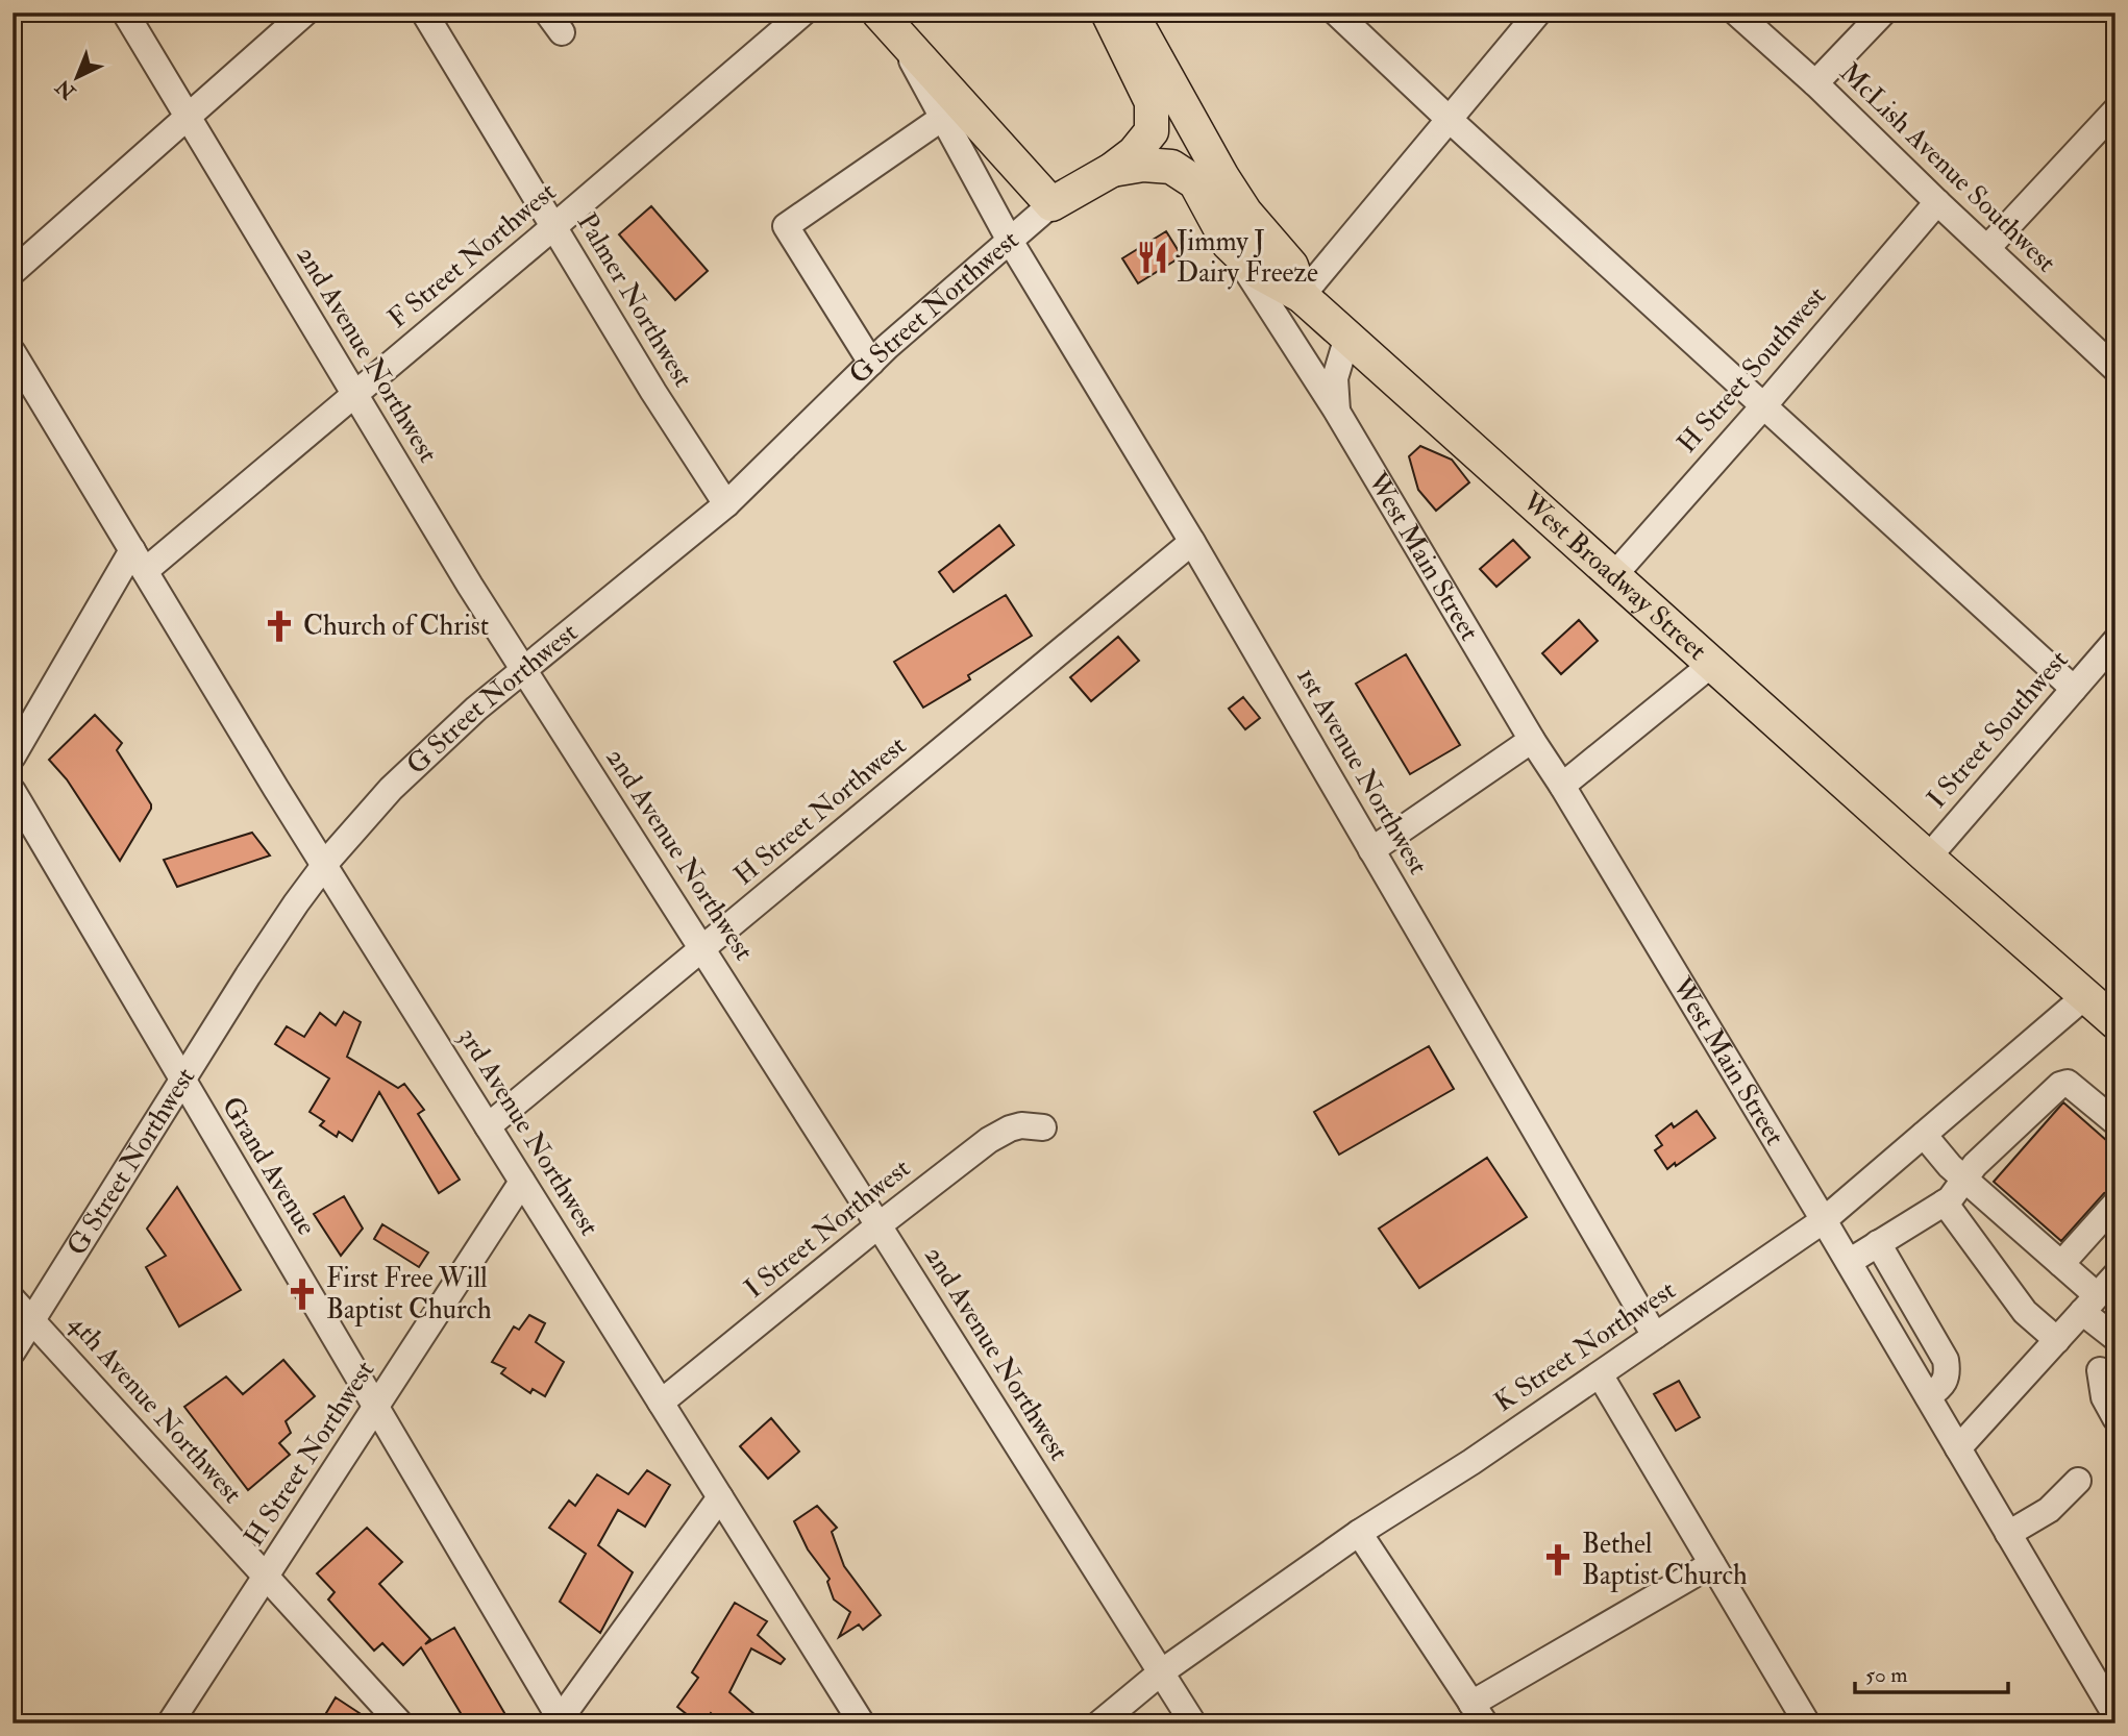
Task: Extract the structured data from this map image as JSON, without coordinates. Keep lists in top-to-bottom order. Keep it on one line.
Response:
{"streets":{"main road":["G Street Northwest","West Broadway Street"],"street":["McLish Avenue Southwest","F Street Northwest","Palmer Northwest","2nd Avenue Northwest","H Street Southwest","West Main Street","I Street Southwest","1st Avenue Northwest","H Street Northwest","3rd Avenue Northwest","Grand Avenue","I Street Northwest","K Street Northwest","4th Avenue Northwest"]},"crossings":[["McLish Avenue Southwest","H Street Southwest"],["F Street Northwest","Palmer Northwest"],["F Street Northwest","2nd Avenue Northwest"],["F Street Northwest","3rd Avenue Northwest"],["Palmer Northwest","G Street Northwest"],["G Street Northwest","2nd Avenue Northwest"],["G Street Northwest","West Broadway Street"],["G Street Northwest","1st Avenue Northwest"],["G Street Northwest","3rd Avenue Northwest"],["G Street Northwest","Grand Avenue"],["G Street Northwest","4th Avenue Northwest"],["2nd Avenue Northwest","H Street Northwest"],["2nd Avenue Northwest","I Street Northwest"],["2nd Avenue Northwest","K Street Northwest"],["H Street Southwest","West Broadway Street"],["West Main Street","West Broadway Street"],["West Main Street","K Street Northwest"],["West Broadway Street","I Street Southwest"],["West Broadway Street","K Street Northwest"],["1st Avenue Northwest","H Street Northwest"],["1st Avenue Northwest","K Street Northwest"],["H Street Northwest","3rd Avenue Northwest"],["H Street Northwest","Grand Avenue"],["H Street Northwest","4th Avenue Northwest"],["3rd Avenue Northwest","I Street Northwest"]],"places":{"restaurant":["Jimmy J Dairy Freeze"],"church":["Church of Christ","First Free Will Baptist Church","Bethel Baptist Church"]},"scale_bar":"50 m","north":"bottom left"}
